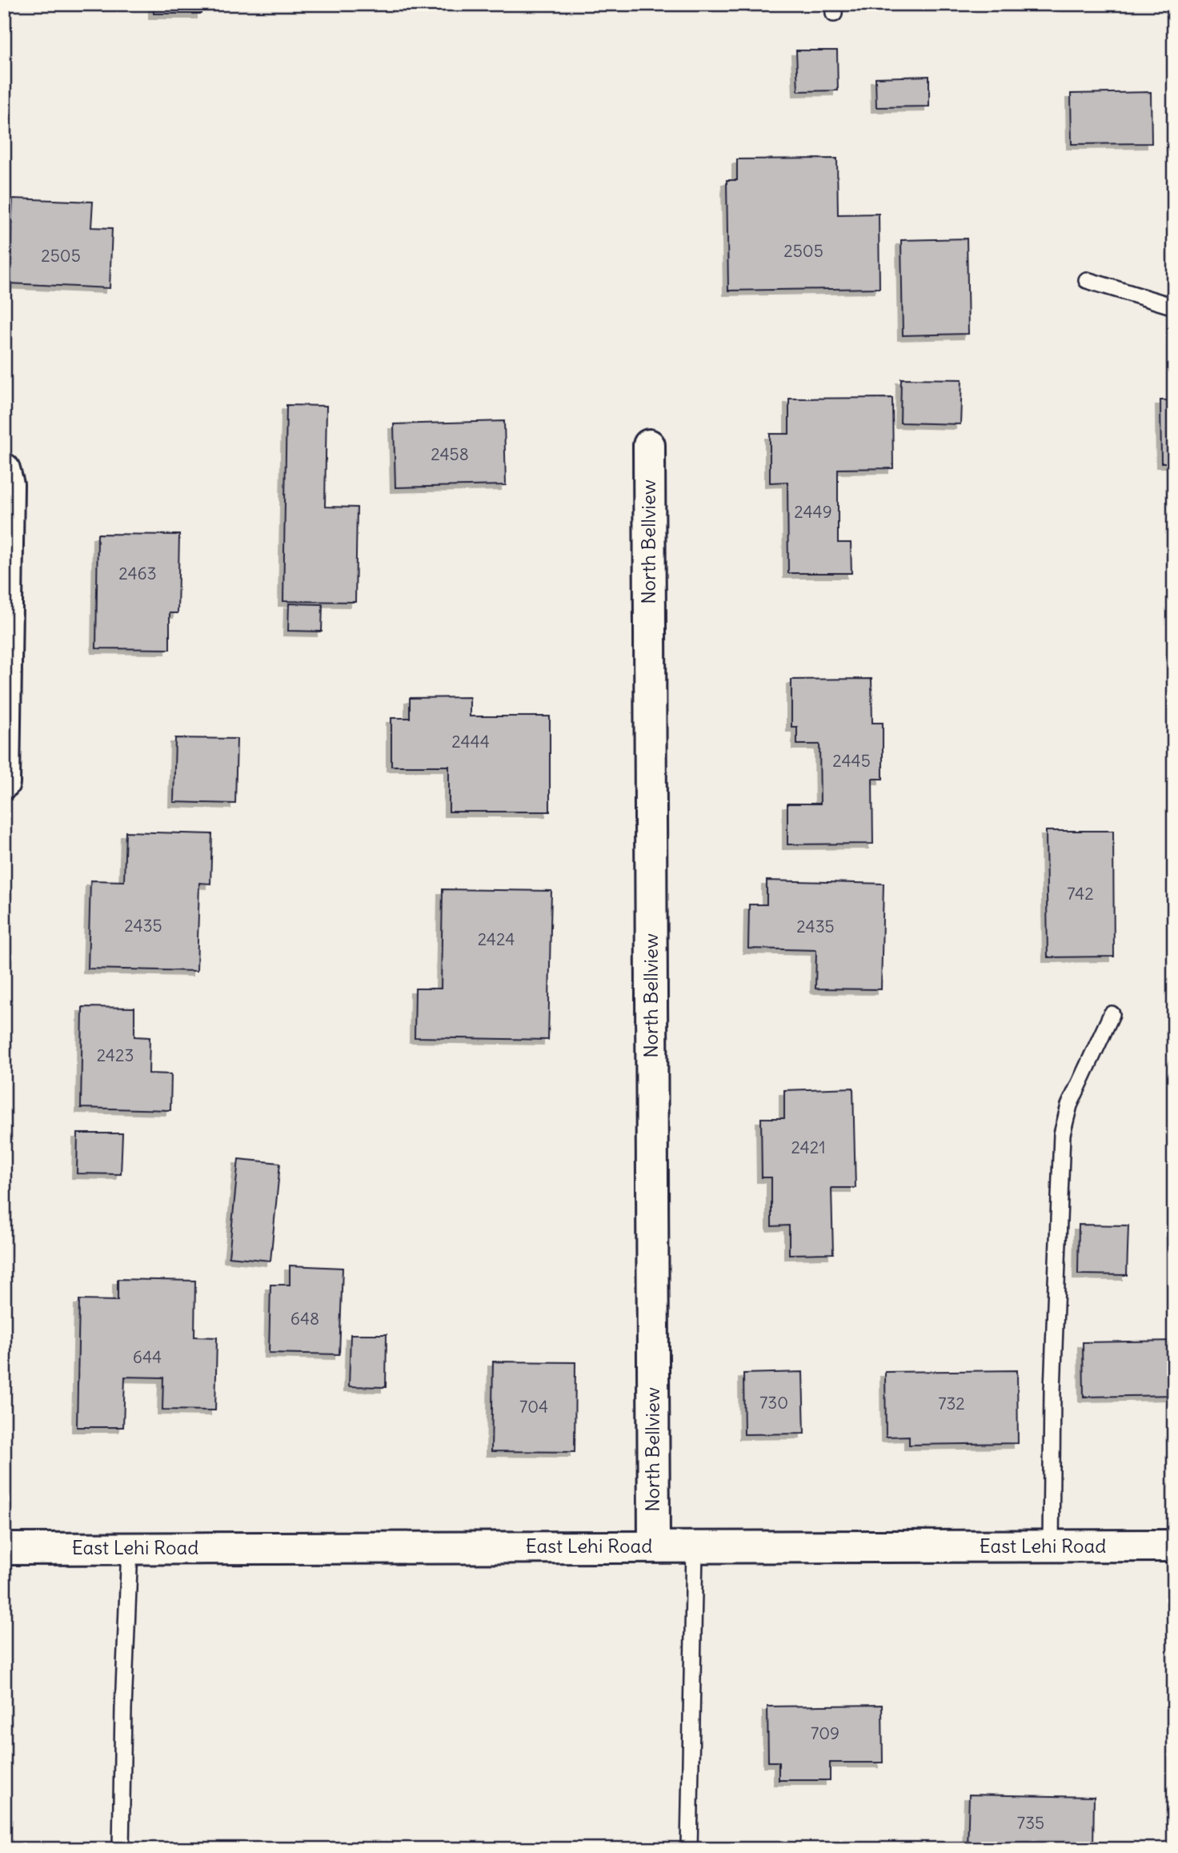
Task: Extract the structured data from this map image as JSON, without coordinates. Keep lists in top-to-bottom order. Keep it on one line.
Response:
{"streets":{"street":["North Bellview","East Lehi Road"]},"crossings":[["North Bellview","East Lehi Road"]],"house_numbers":["2505","2505","2458","2449","2463","2444","2445","742","2435","2435","2424","2423","2421","648","644","730","732","704","709","735"]}
